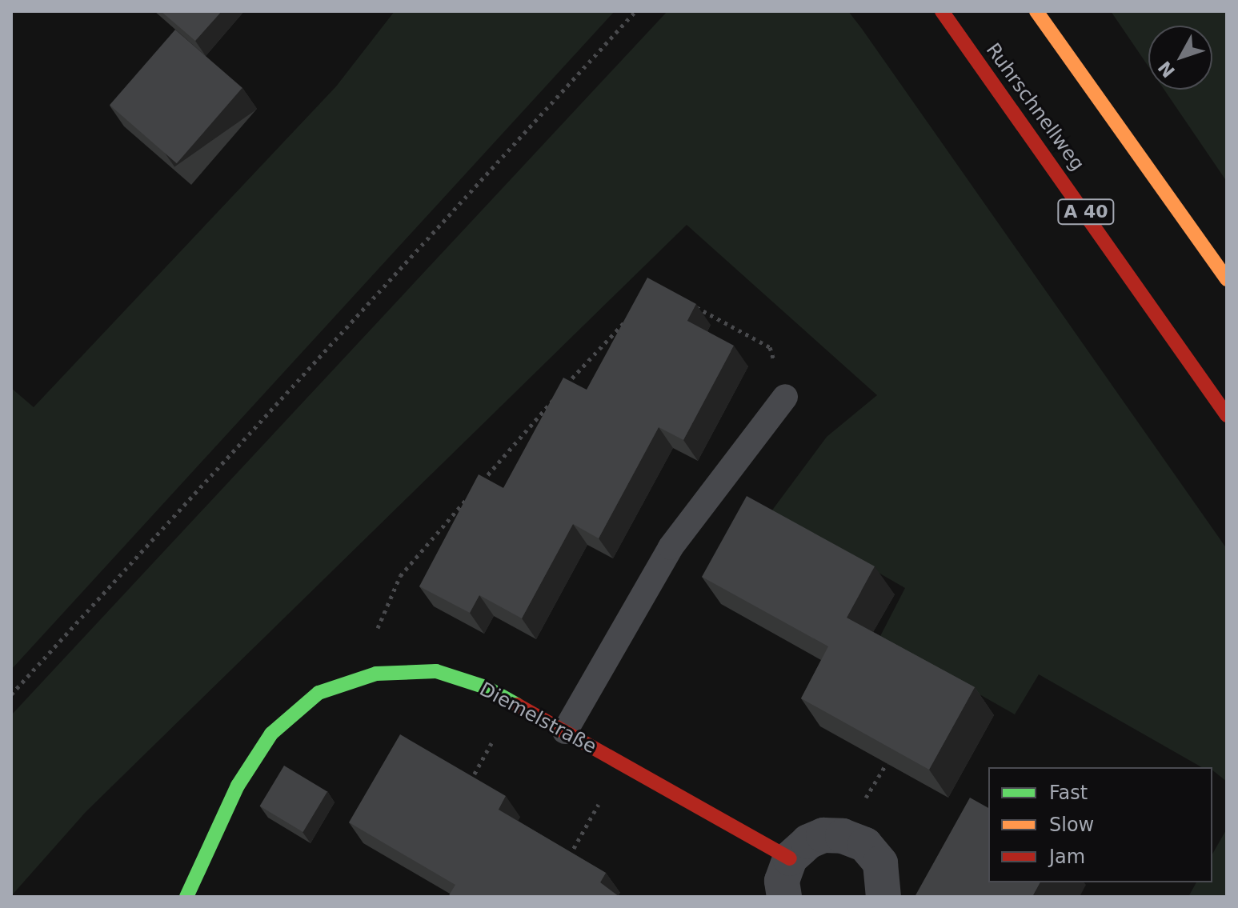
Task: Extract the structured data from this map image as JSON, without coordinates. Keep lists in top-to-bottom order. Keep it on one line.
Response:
{"streets":{"main road":["Ruhrschnellweg","A 40","Diemelstraße"]},"legend":["Fast","Slow","Jam"],"north":"bottom left"}
